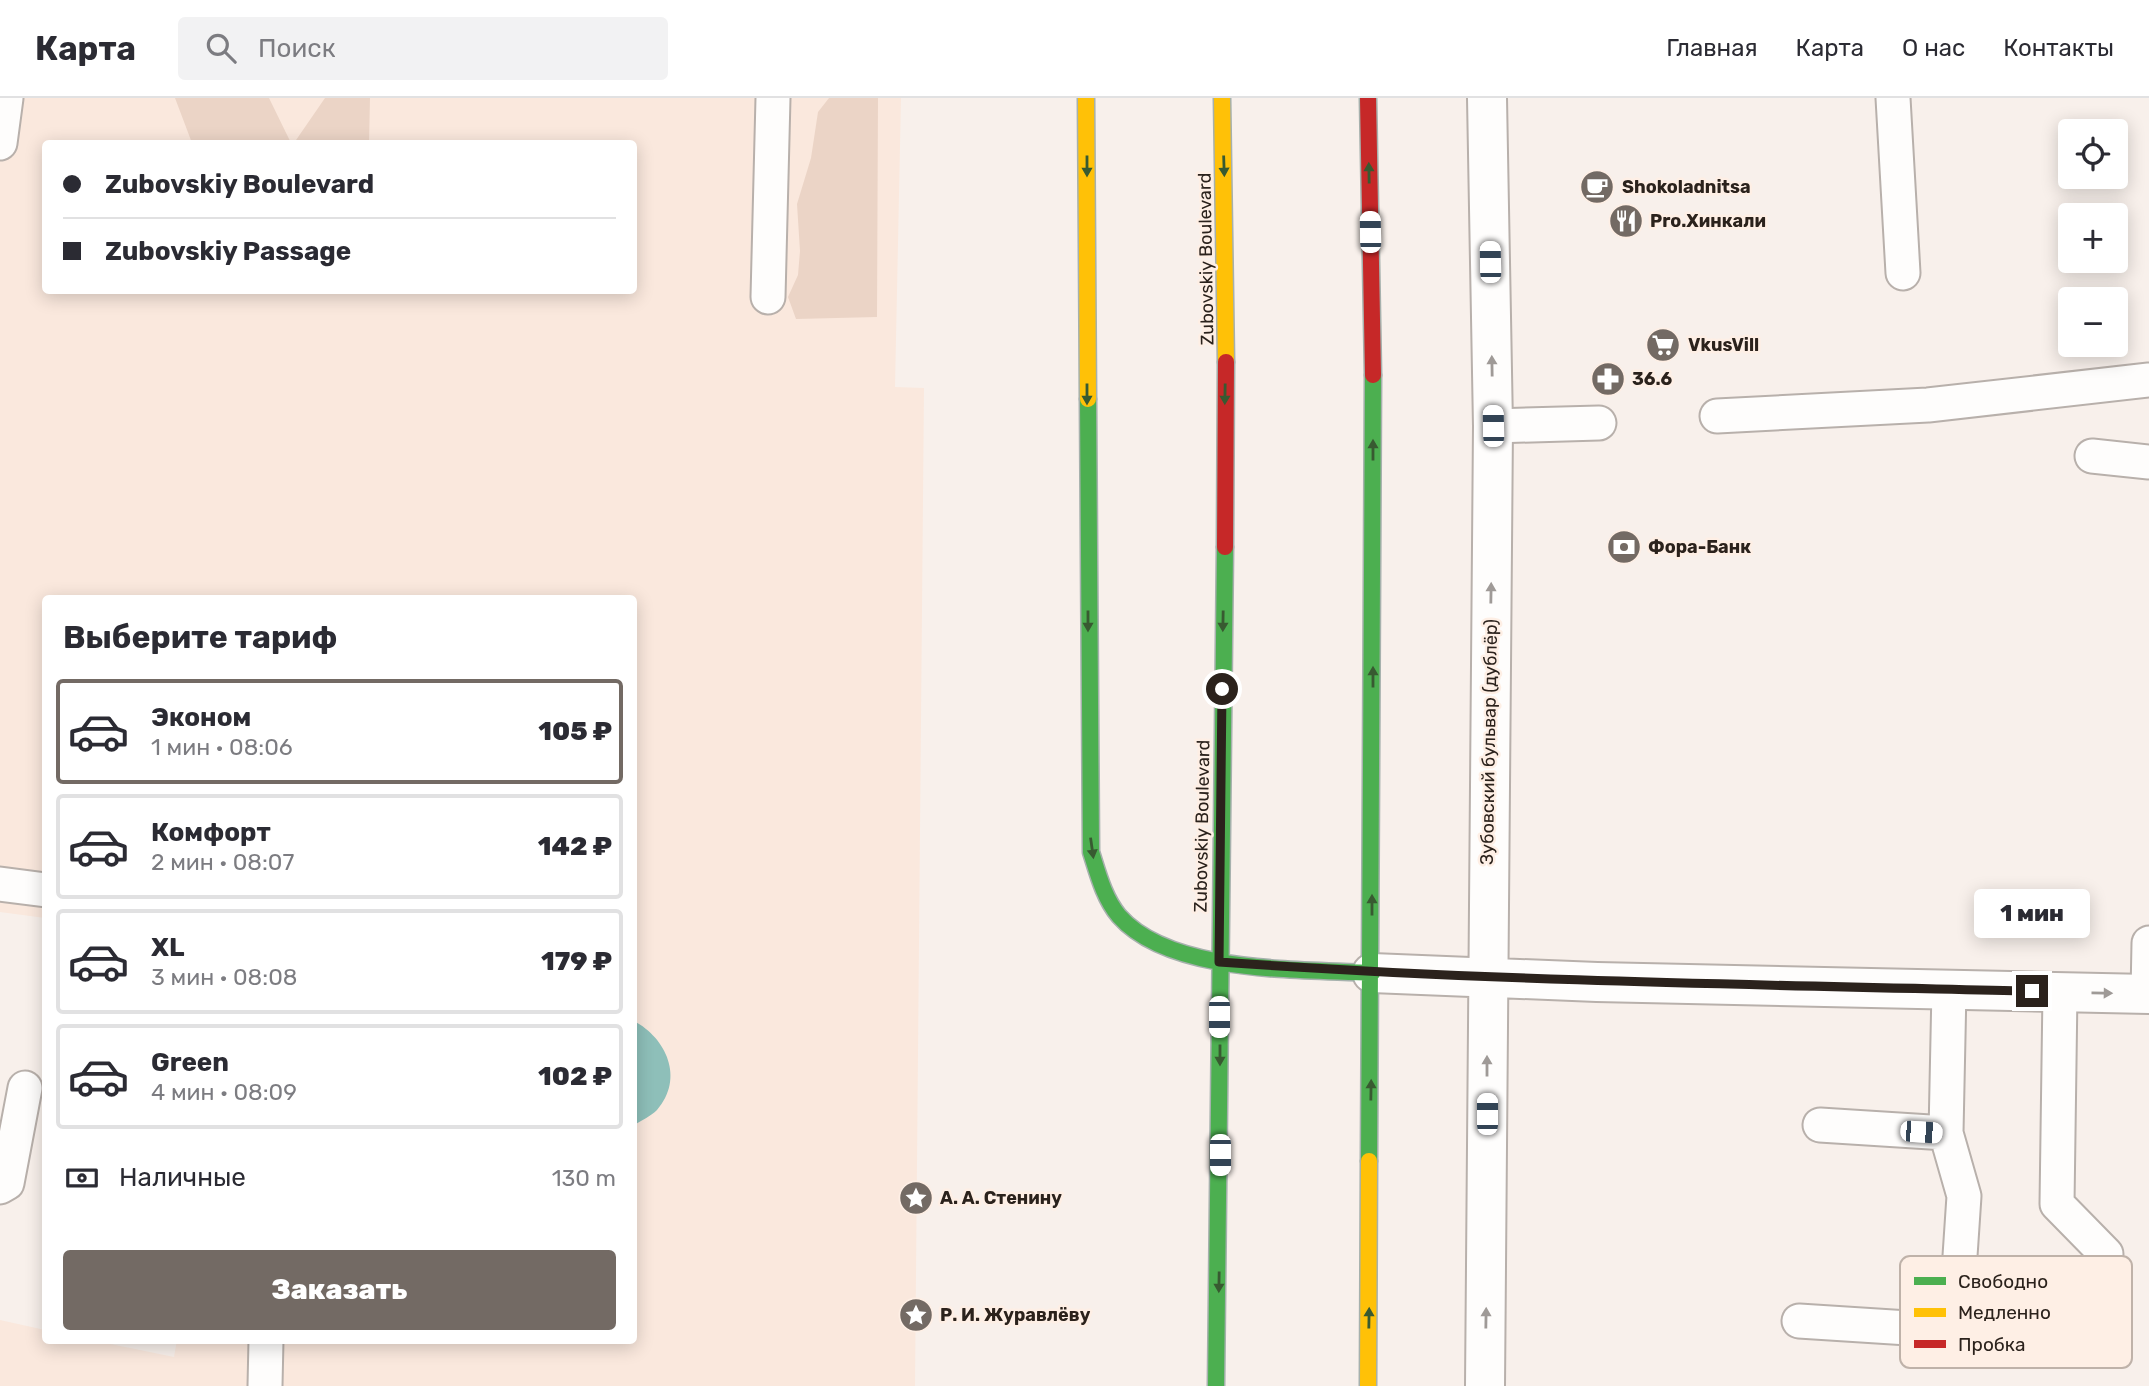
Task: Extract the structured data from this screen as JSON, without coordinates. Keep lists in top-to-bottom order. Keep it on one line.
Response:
{"streets":{"main road":["Zubovskiy Boulevard"],"street":["Зубовский бульвар (дублёр)"]},"one_way":["Зубовский бульвар (дублёр)"],"places":{"cafe":["Shokoladnitsa"],"restaurant":["Pro.Хинкали"],"supermarket":["VkusVill"],"pharmacy":["36.6"],"bank":["Фора-Банк"],"place":["А. А. Стенину","Р. И. Журавлёву"]},"legend":["Свободно","Медленно","Пробка"],"page":{"header":"Карта","search":"Поиск","nav":["Главная","Карта","О нас","Контакты"],"map_buttons":["+","−"],"banner":["Zubovskiy Boulevard","Zubovskiy Passage"],"heading":"Выберите тариф","list":[{"name":"Эконом","note":"1 мин · 08:06","value":"105 ₽"},{"name":"Комфорт","note":"2 мин · 08:07","value":"142 ₽"},{"name":"XL","note":"3 мин · 08:08","value":"179 ₽"},{"name":"Green","note":"4 мин · 08:09","value":"102 ₽"}],"bubble":"1 мин","pay":["Наличные","130 m"],"buttons":"Заказать"}}
